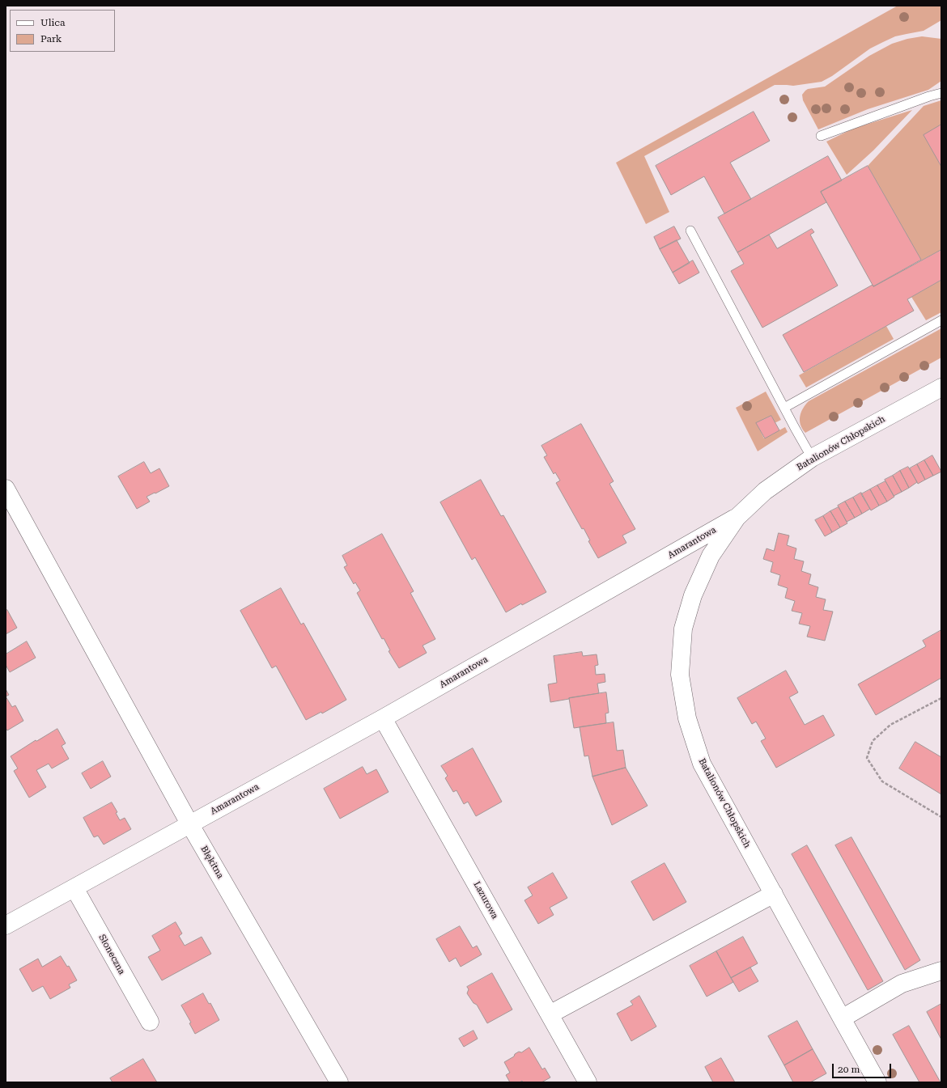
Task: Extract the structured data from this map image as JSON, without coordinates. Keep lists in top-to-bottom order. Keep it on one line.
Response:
{"streets":{"street":["Batalionów Chłopskich","Amarantowa","Błękitna","Lazurowa","Słoneczna"]},"crossings":[["Batalionów Chłopskich","Amarantowa"],["Amarantowa","Błękitna"],["Amarantowa","Lazurowa"]],"legend":["Ulica","Park"],"scale_bar":"20 m"}
